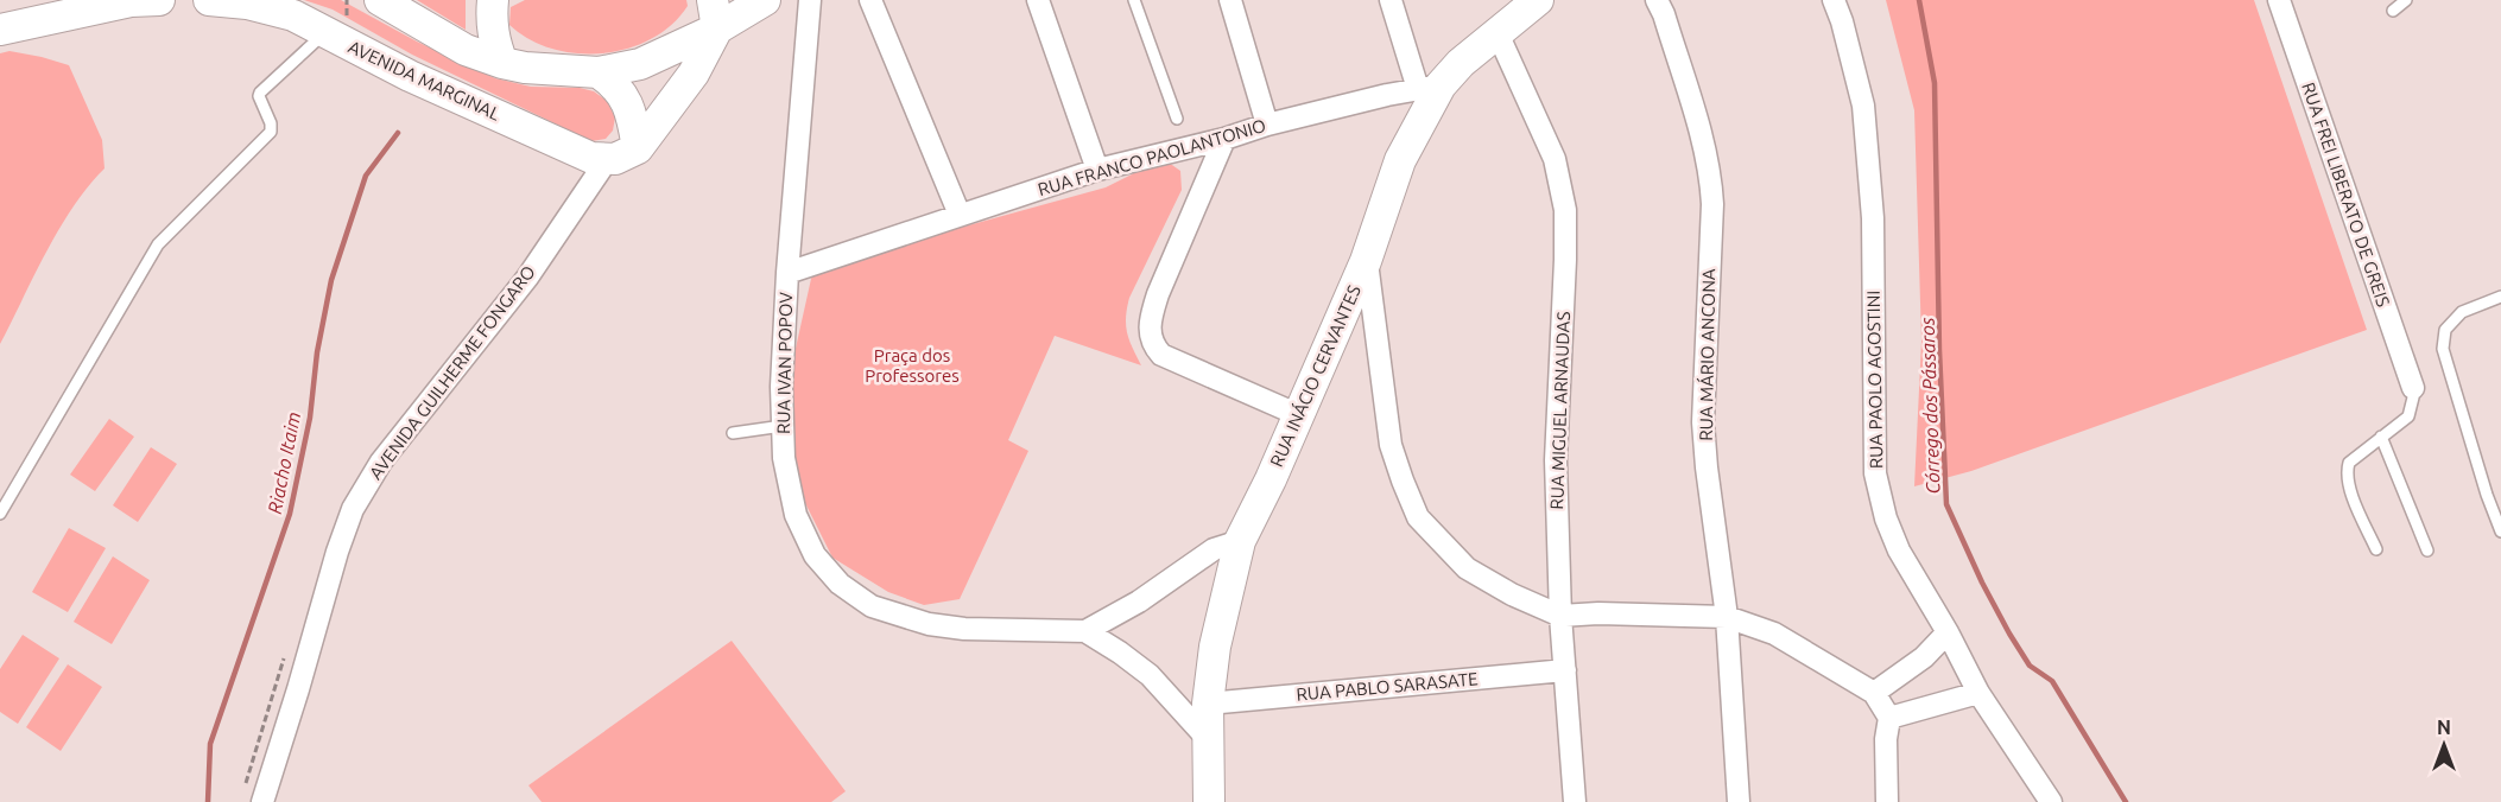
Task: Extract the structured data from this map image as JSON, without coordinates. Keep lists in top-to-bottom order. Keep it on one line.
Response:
{"streets":{"main road":["AVENIDA MARGINAL","RUA INÁCIO CERVANTES"],"street":["RUA FRANCO PAOLANTONIO","RUA FREI LIBERATO DE GREIS","RUA MÁRIO ANCONA","RUA IVAN POPOV","AVENIDA GUILHERME FONGARO","RUA PAOLO AGOSTINI","RUA MIGUEL ARNAUDAS","RUA PABLO SARASATE"]},"crossings":[["AVENIDA MARGINAL","AVENIDA GUILHERME FONGARO"],["RUA FRANCO PAOLANTONIO","RUA IVAN POPOV"],["RUA FRANCO PAOLANTONIO","RUA INÁCIO CERVANTES"],["RUA INÁCIO CERVANTES","RUA MIGUEL ARNAUDAS"],["RUA INÁCIO CERVANTES","RUA PABLO SARASATE"],["RUA MIGUEL ARNAUDAS","RUA PABLO SARASATE"]],"water":["Córrego dos Pássaros","Riacho Itaim"],"parks":["Praça dos Professores"],"north":"top"}
